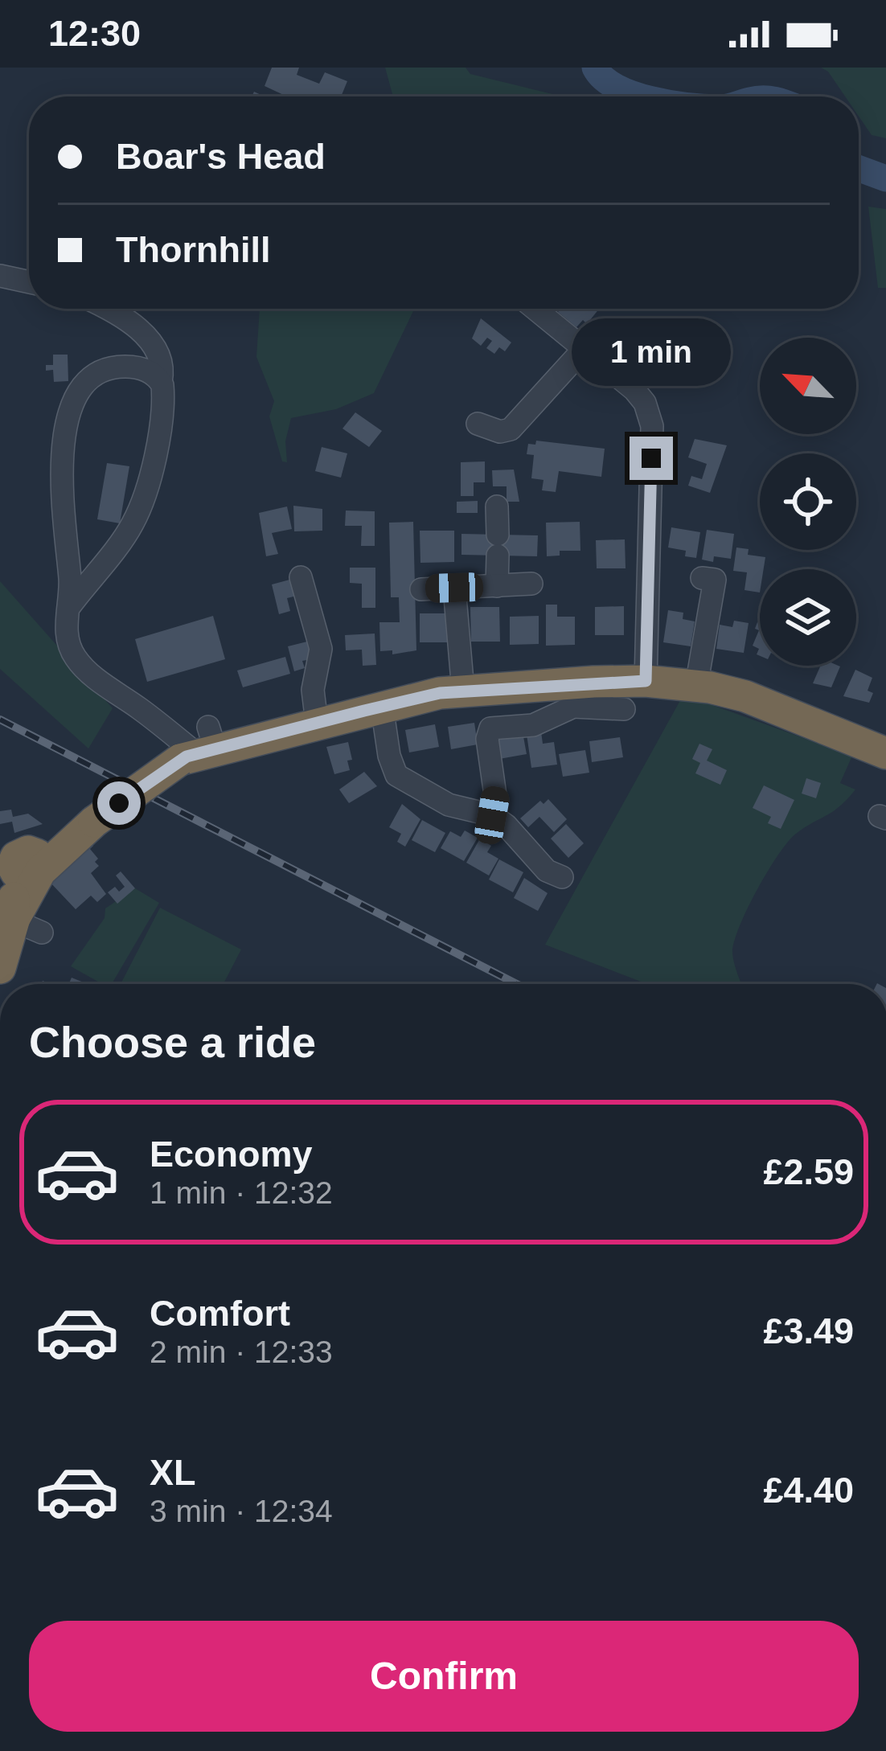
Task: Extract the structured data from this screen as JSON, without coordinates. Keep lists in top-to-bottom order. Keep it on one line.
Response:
{"north":"top left","page":{"status":"12:30","banner":["Boar's Head","Thornhill"],"bubble":"1 min","heading":"Choose a ride","list":[{"name":"Economy","note":"1 min · 12:32","value":"£2.59"},{"name":"Comfort","note":"2 min · 12:33","value":"£3.49"},{"name":"XL","note":"3 min · 12:34","value":"£4.40"}],"buttons":"Confirm"}}
